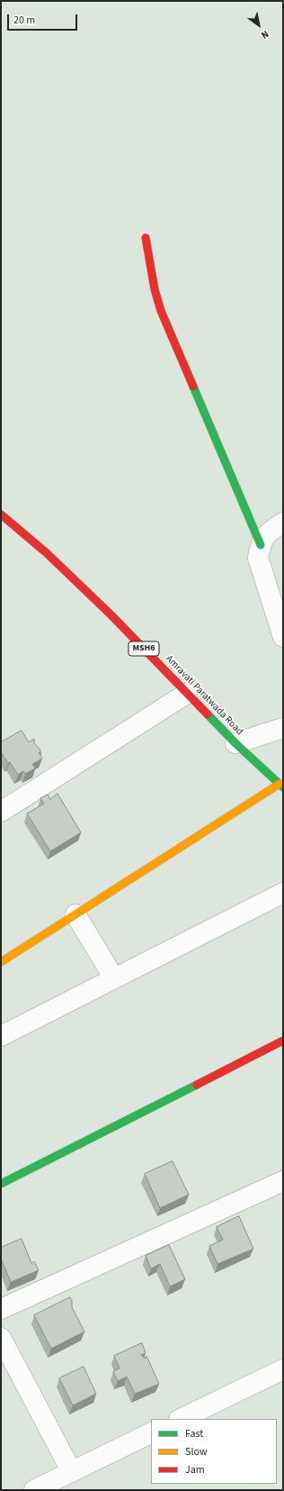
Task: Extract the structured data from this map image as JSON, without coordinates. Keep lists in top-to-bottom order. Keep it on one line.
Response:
{"streets":{"street":["MSH6","Amravati Paratwada Road"]},"legend":["Fast","Slow","Jam"],"scale_bar":"20 m","north":"bottom right"}
